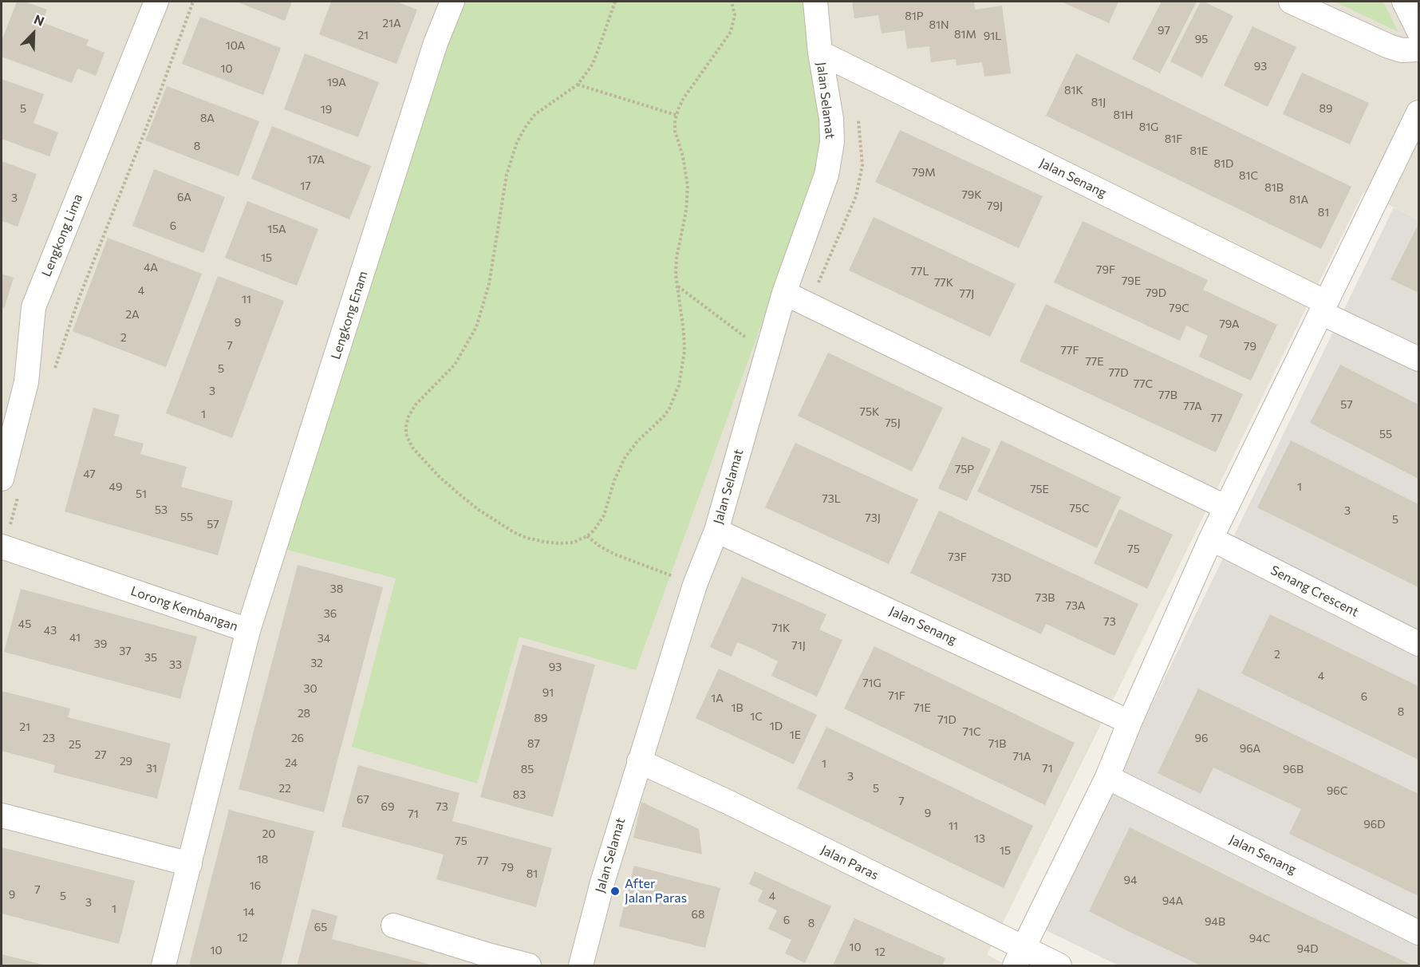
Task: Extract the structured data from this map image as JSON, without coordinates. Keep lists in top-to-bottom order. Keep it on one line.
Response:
{"streets":{"street":["Jalan Selamat","Jalan Senang","Lengkong Lima","Lengkong Enam","Senang Crescent","Lorong Kembangan","Jalan Paras"]},"crossings":[["Jalan Selamat","Jalan Senang"],["Jalan Selamat","Jalan Paras"],["Lengkong Enam","Lorong Kembangan"]],"places":["After Jalan Paras"],"house_numbers":["81P","21A","81N","97","81M","21","91L","95","10A","93","10","19A","81K","81J","5","89","19","81H","8A","81G","81F","8","81E","17A","81D","79M","81C","17","81B","79K","6A","3","81A","79J","81","6","15A","15","4A","79F","77L","79E","77K","4","79D","77J","11","79C","2A","9","79A","2","7","79","77F","77E","5","77D","77C","3","77B","57","77A","75K","1","77","75J","55","75P","47","49","1","75E","51","73L","75C","53","3","55","73J","5","57","75","73F","73D","38","73B","73A","36","73","45","71K","43","41","34","39","71J","37","2","35","32","33","93","4","71G","30","91","71F","6","1A","1B","71E","8","28","1C","89","71D","1D","21","71C","1E","23","26","96","87","71B","25","96A","27","71A","29","24","1","31","71","85","96B","3","22","5","96C","83","67","7","69","73","9","71","96D","11","20","13","75","15","18","77","79","81","94","16","7","9","5","4","94A","3","1","14","68","6","94B","8","65","12","94C","10","94D","10","12"],"north":"top right"}
